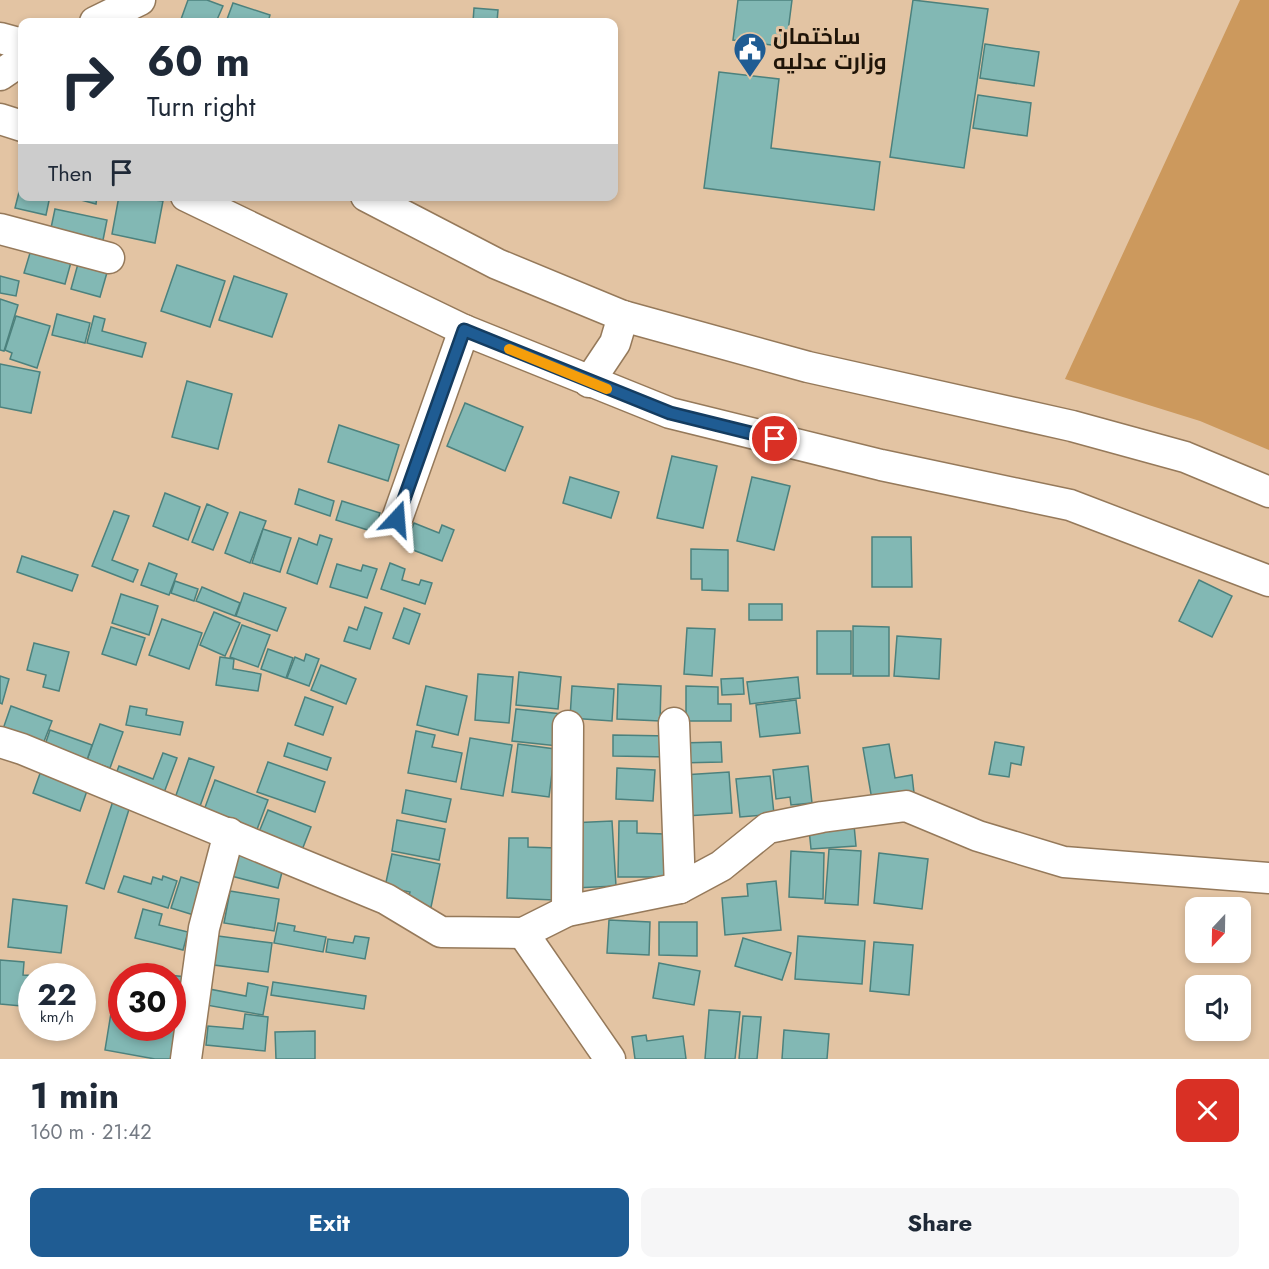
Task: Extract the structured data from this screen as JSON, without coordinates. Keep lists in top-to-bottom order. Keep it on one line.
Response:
{"places":{"public building":["ساختمان وزارت عدلیه"]},"north":"bottom","page":{"turn":["60 m","Turn right"],"then":"Then","speed":"22 km/h","limit":"30","heading":["1 min","160 m · 21:42"],"buttons":["Exit","Share"]}}
